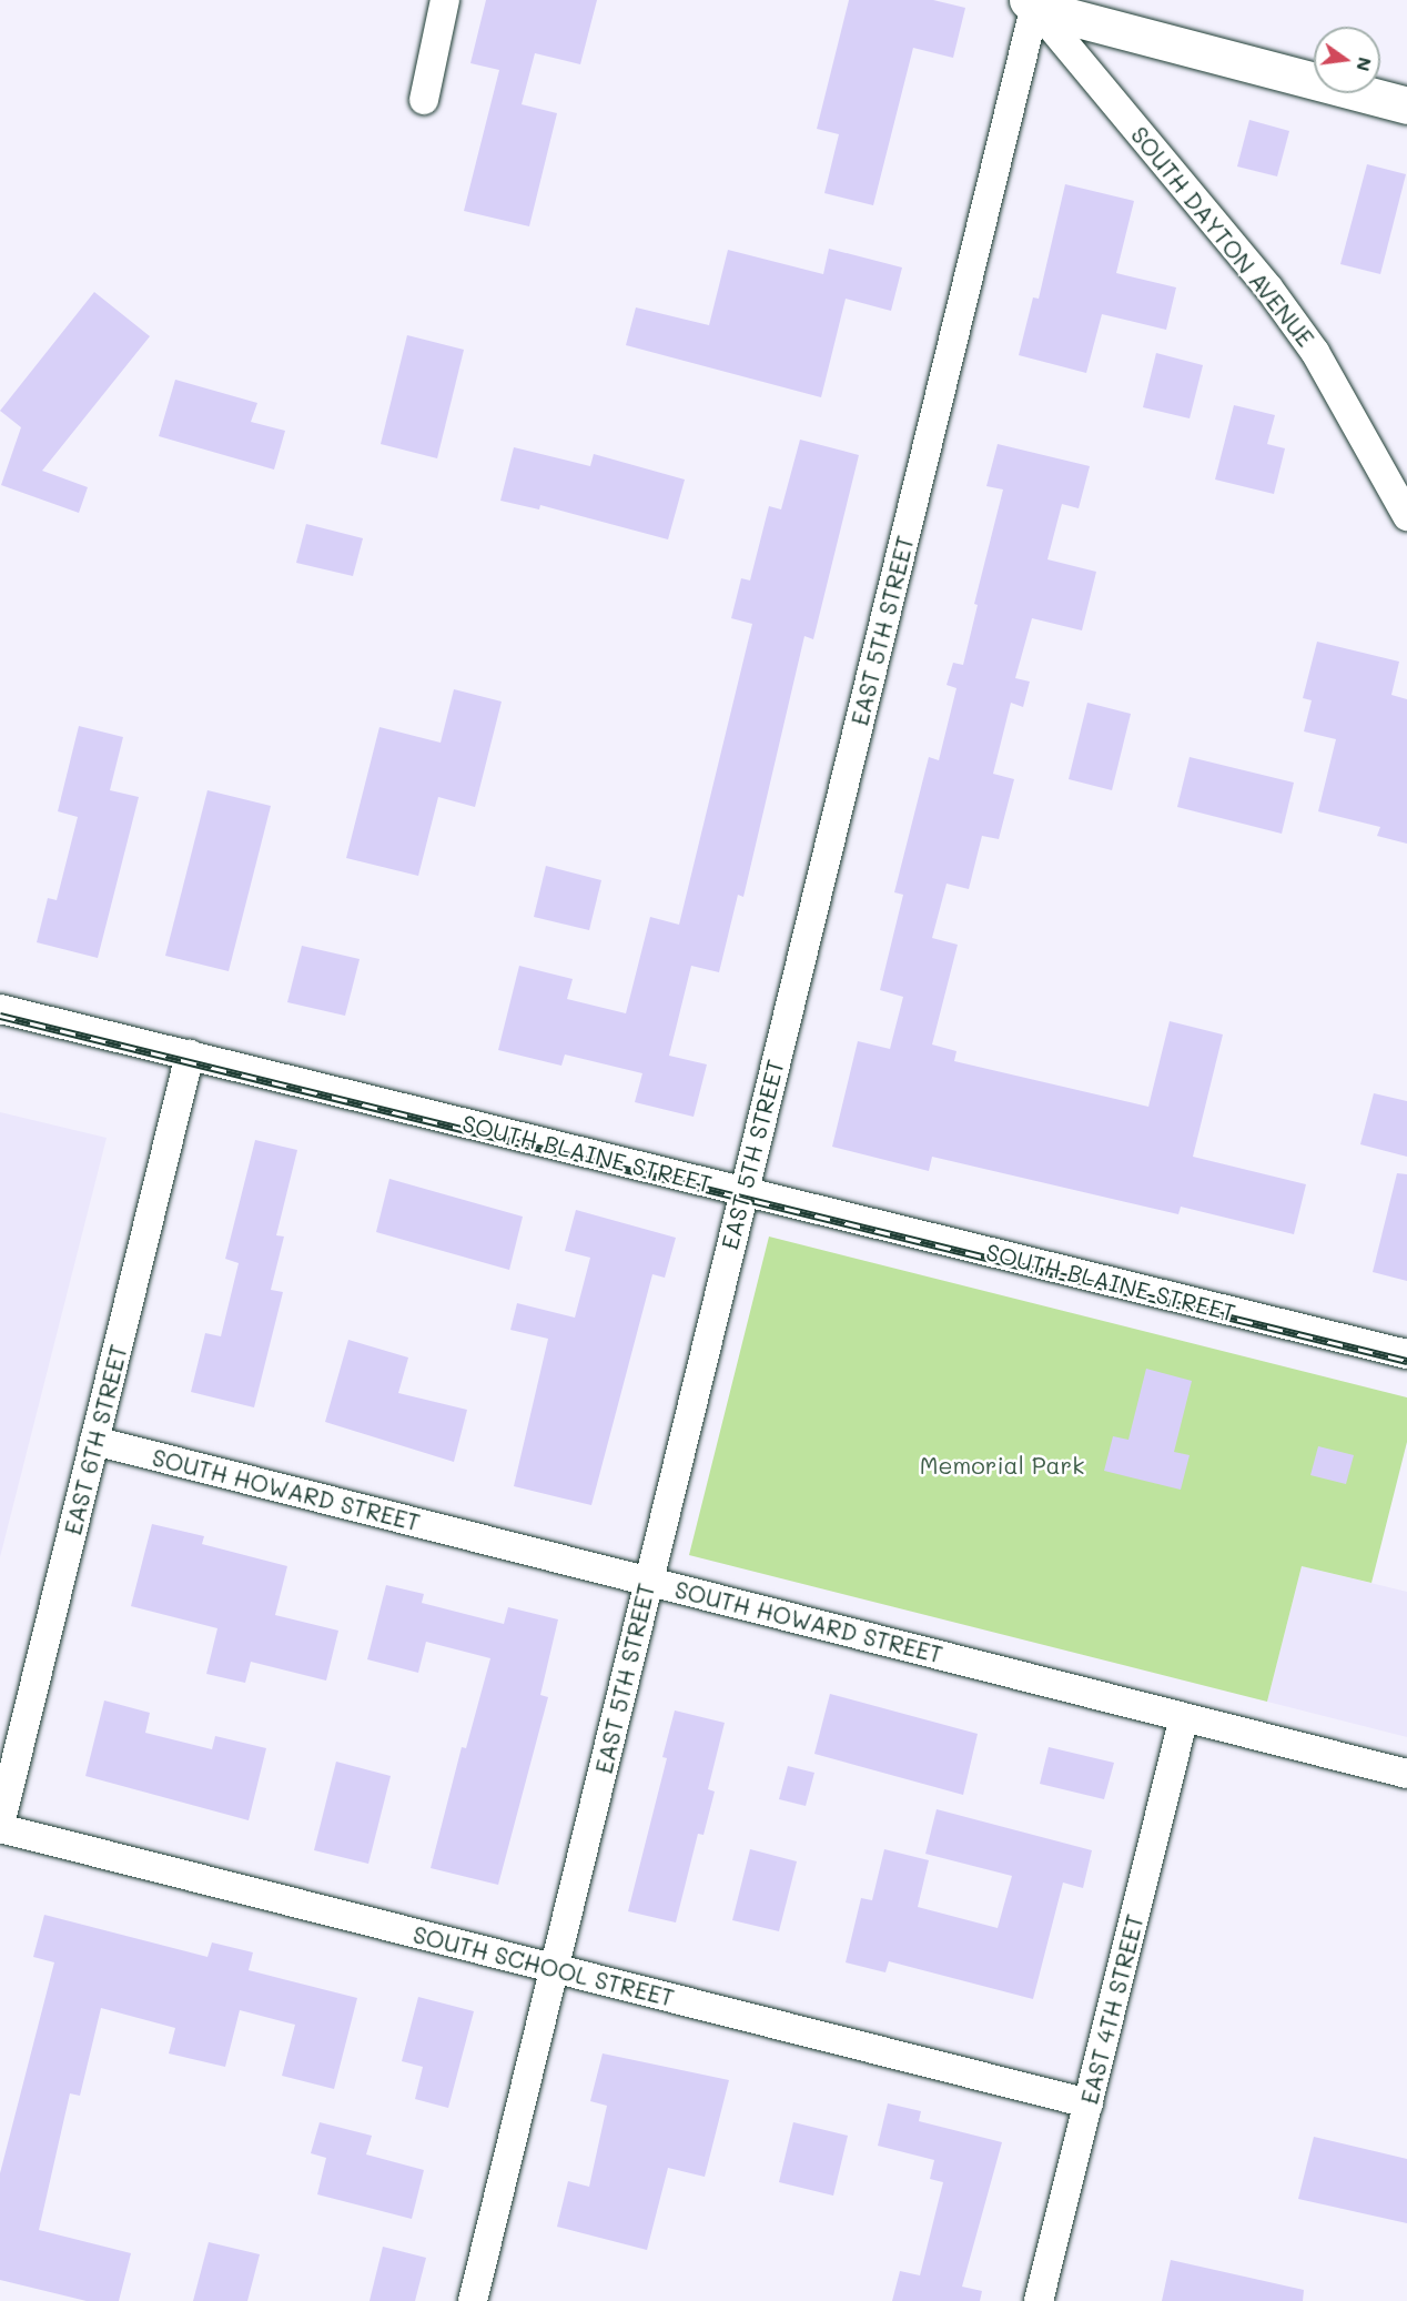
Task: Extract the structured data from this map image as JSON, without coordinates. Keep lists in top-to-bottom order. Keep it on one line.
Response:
{"streets":{"street":["SOUTH DAYTON AVENUE","EAST 5TH STREET","SOUTH BLAINE STREET","EAST 6TH STREET","SOUTH HOWARD STREET","SOUTH SCHOOL STREET","EAST 4TH STREET"]},"crossings":[["SOUTH DAYTON AVENUE","EAST 5TH STREET"],["EAST 5TH STREET","SOUTH BLAINE STREET"],["EAST 5TH STREET","SOUTH HOWARD STREET"],["EAST 5TH STREET","SOUTH SCHOOL STREET"],["SOUTH BLAINE STREET","EAST 6TH STREET"],["EAST 6TH STREET","SOUTH HOWARD STREET"],["EAST 6TH STREET","SOUTH SCHOOL STREET"],["SOUTH HOWARD STREET","EAST 4TH STREET"],["SOUTH SCHOOL STREET","EAST 4TH STREET"]],"parks":["Memorial Park"],"north":"right"}
